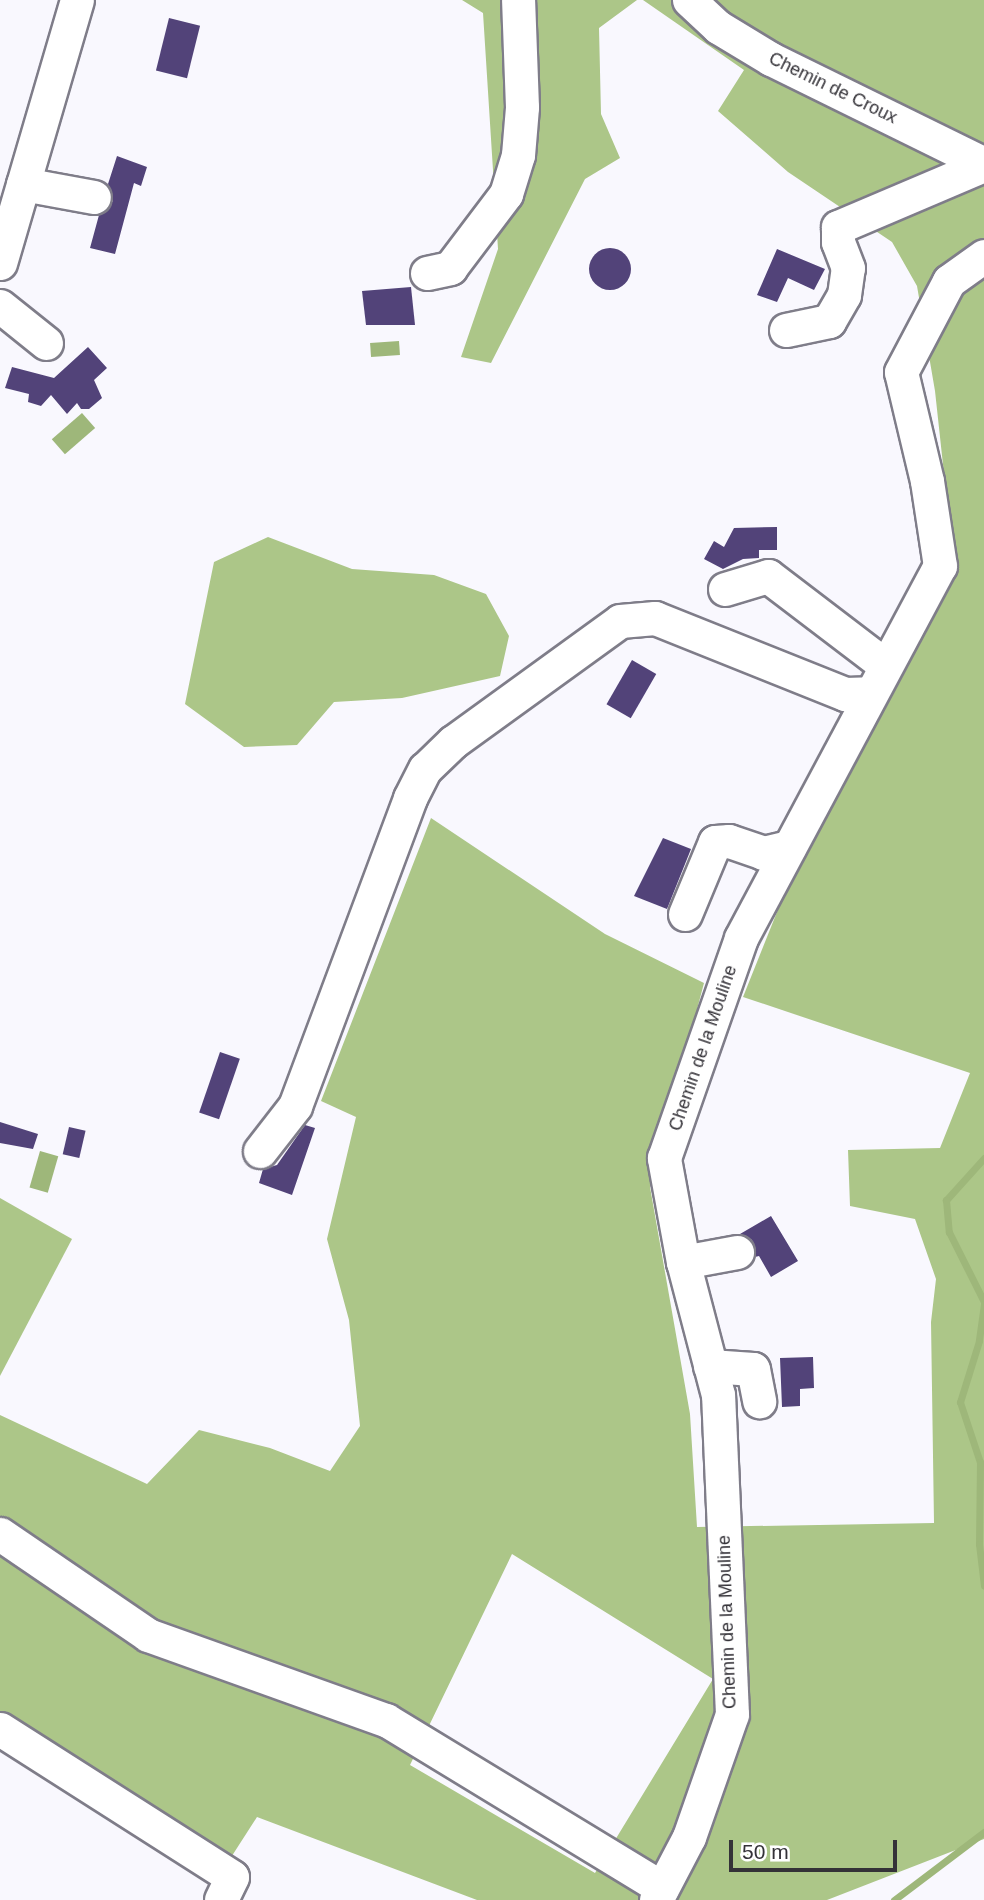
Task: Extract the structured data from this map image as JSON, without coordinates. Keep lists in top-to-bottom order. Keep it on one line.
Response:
{"streets":{"street":["Chemin de Croux","Chemin de la Mouline"]},"scale_bar":"50 m"}
